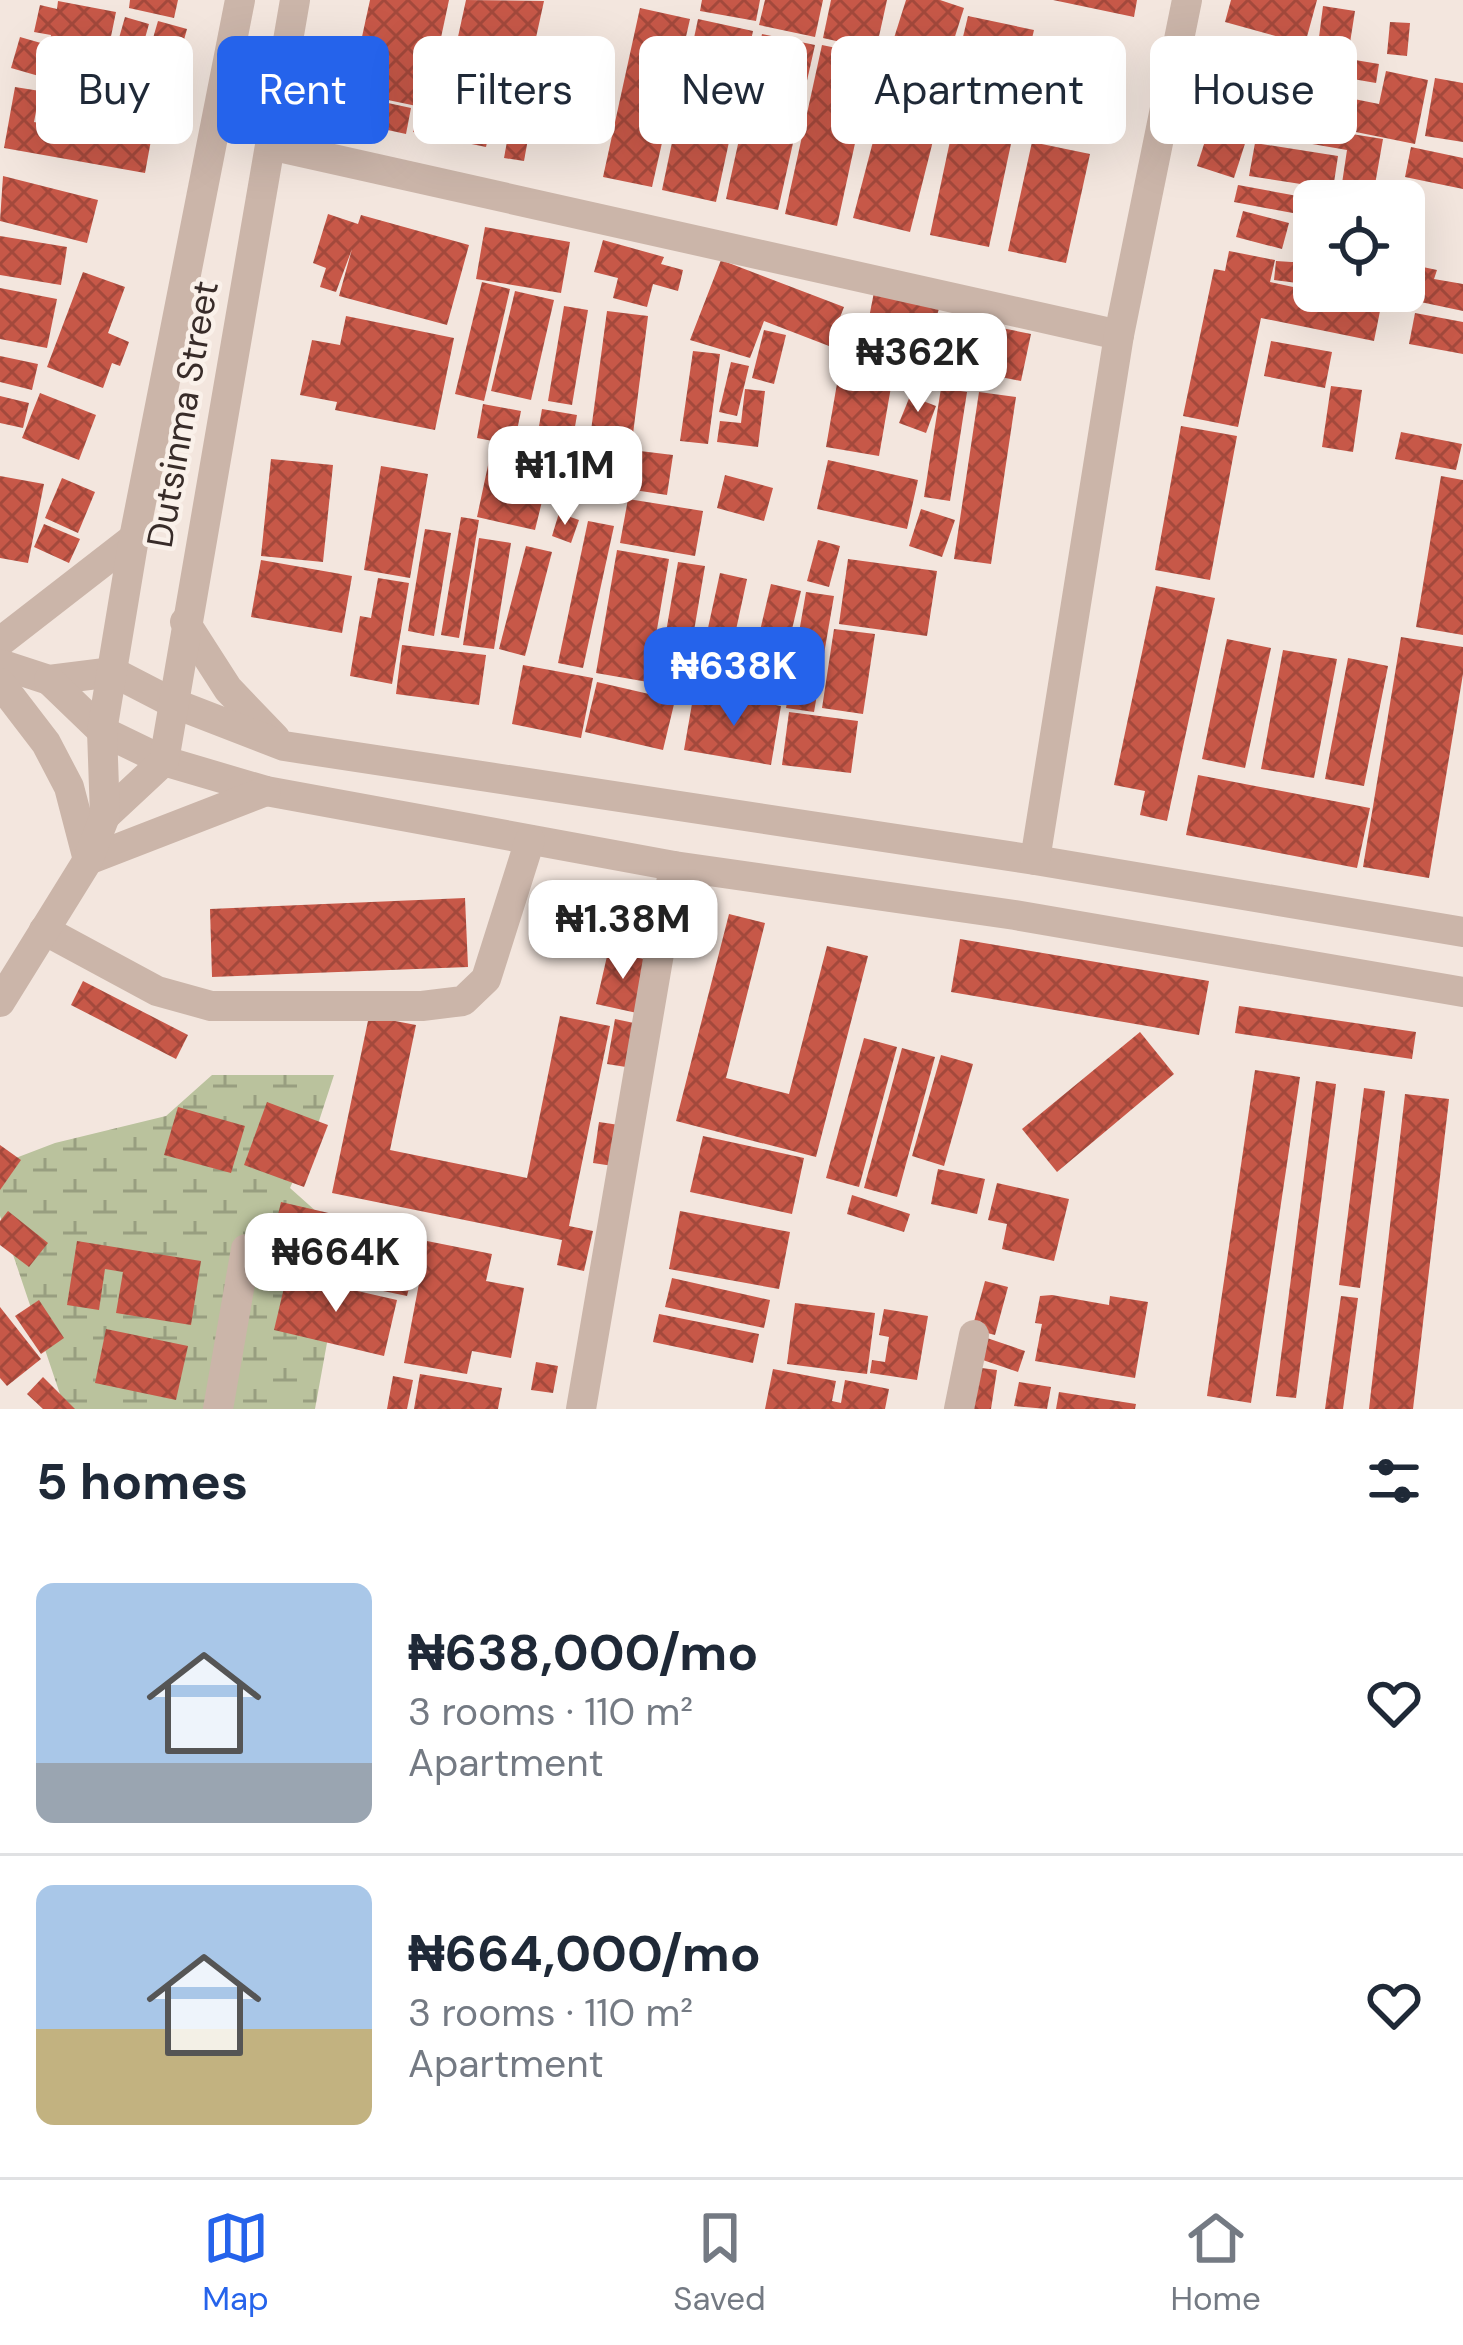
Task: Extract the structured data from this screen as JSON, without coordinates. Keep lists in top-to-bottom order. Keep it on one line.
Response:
{"streets":{"street":["Dutsinma Street"]},"page":{"chip":["Buy","Rent","Filters","New","Apartment","House"],"price":["₦362K","₦1.1M","₦638K","₦1.38M","₦664K"],"heading":"5 homes","list":[{"name":"₦638,000/mo","note":"3 rooms · 110 m² · Apartment"},{"name":"₦664,000/mo","note":"3 rooms · 110 m² · Apartment"}],"tabs":["Map","Saved","Home"]}}
